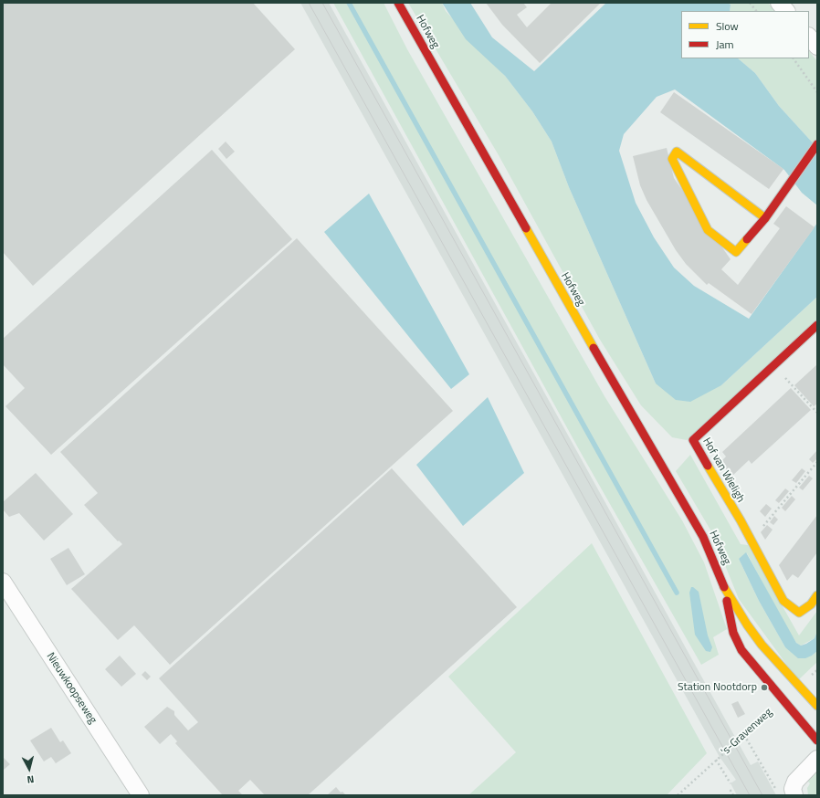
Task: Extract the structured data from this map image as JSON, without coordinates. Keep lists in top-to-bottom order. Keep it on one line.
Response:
{"streets":{"main road":["Hofweg","Hof van Wieligh"],"street":["Nieuwkoopseweg"],"path":["'s-Gravenweg"]},"crossings":[["Hofweg","'s-Gravenweg"]],"places":["Station Nootdorp"],"legend":["Slow","Jam"],"north":"bottom"}
